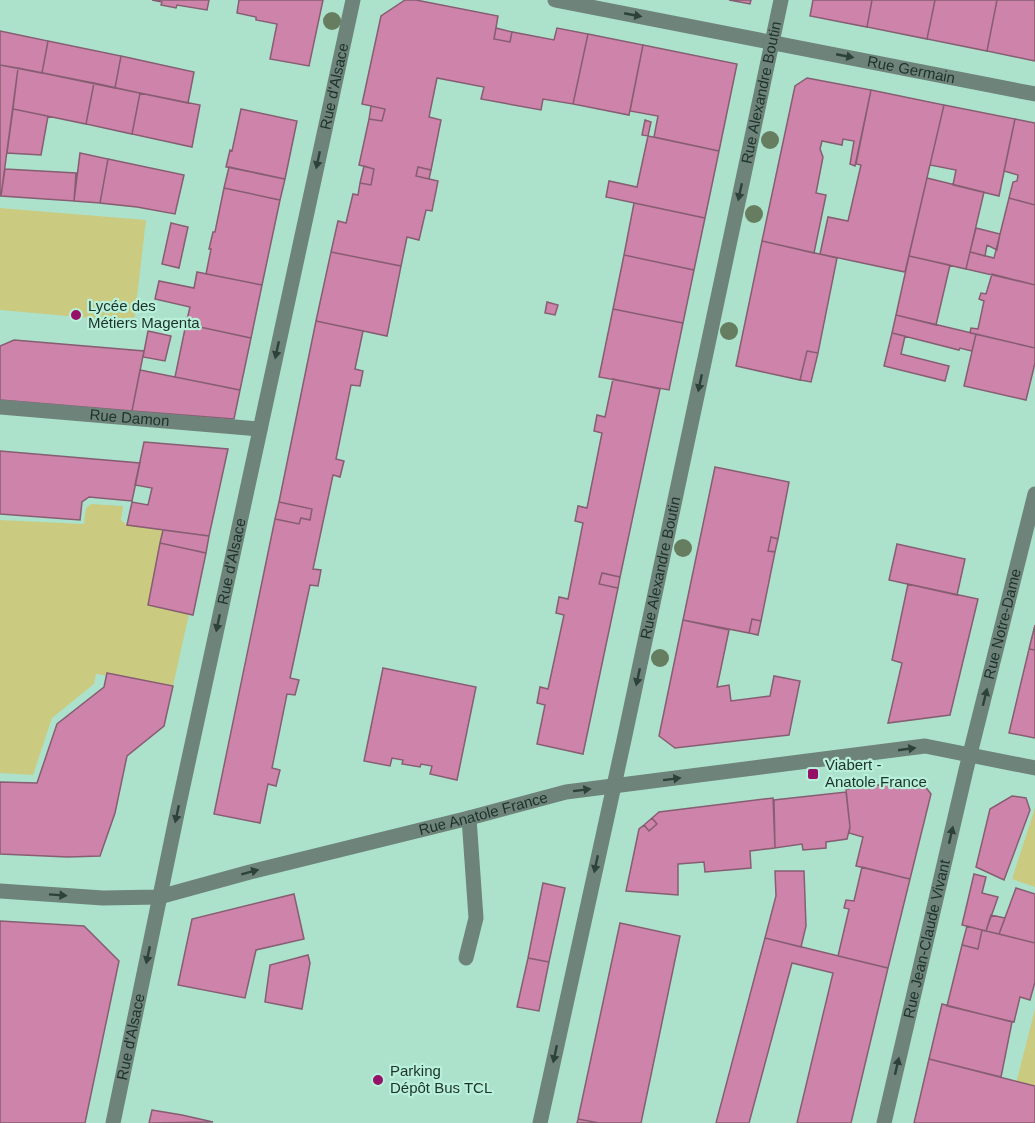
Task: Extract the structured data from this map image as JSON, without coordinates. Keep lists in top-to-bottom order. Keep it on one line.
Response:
{"streets":{"street":["Rue Germain","Rue d'Alsace","Rue Alexandre Boutin","Rue Damon","Rue Notre-Dame","Rue Anatole France","Rue Jean-Claude Vivant"]},"crossings":[["Rue Germain","Rue Alexandre Boutin"],["Rue d'Alsace","Rue Damon"],["Rue d'Alsace","Rue Anatole France"],["Rue Alexandre Boutin","Rue Anatole France"],["Rue Notre-Dame","Rue Anatole France"],["Rue Notre-Dame","Rue Jean-Claude Vivant"],["Rue Anatole France","Rue Jean-Claude Vivant"]],"one_way":["Rue Germain","Rue d'Alsace","Rue Alexandre Boutin","Rue Notre-Dame","Rue Anatole France","Rue Jean-Claude Vivant"],"places":{"other":["Lycée des Métiers Magenta","Parking Dépôt Bus TCL"],"transit":["Viabert - Anatole France"]}}
